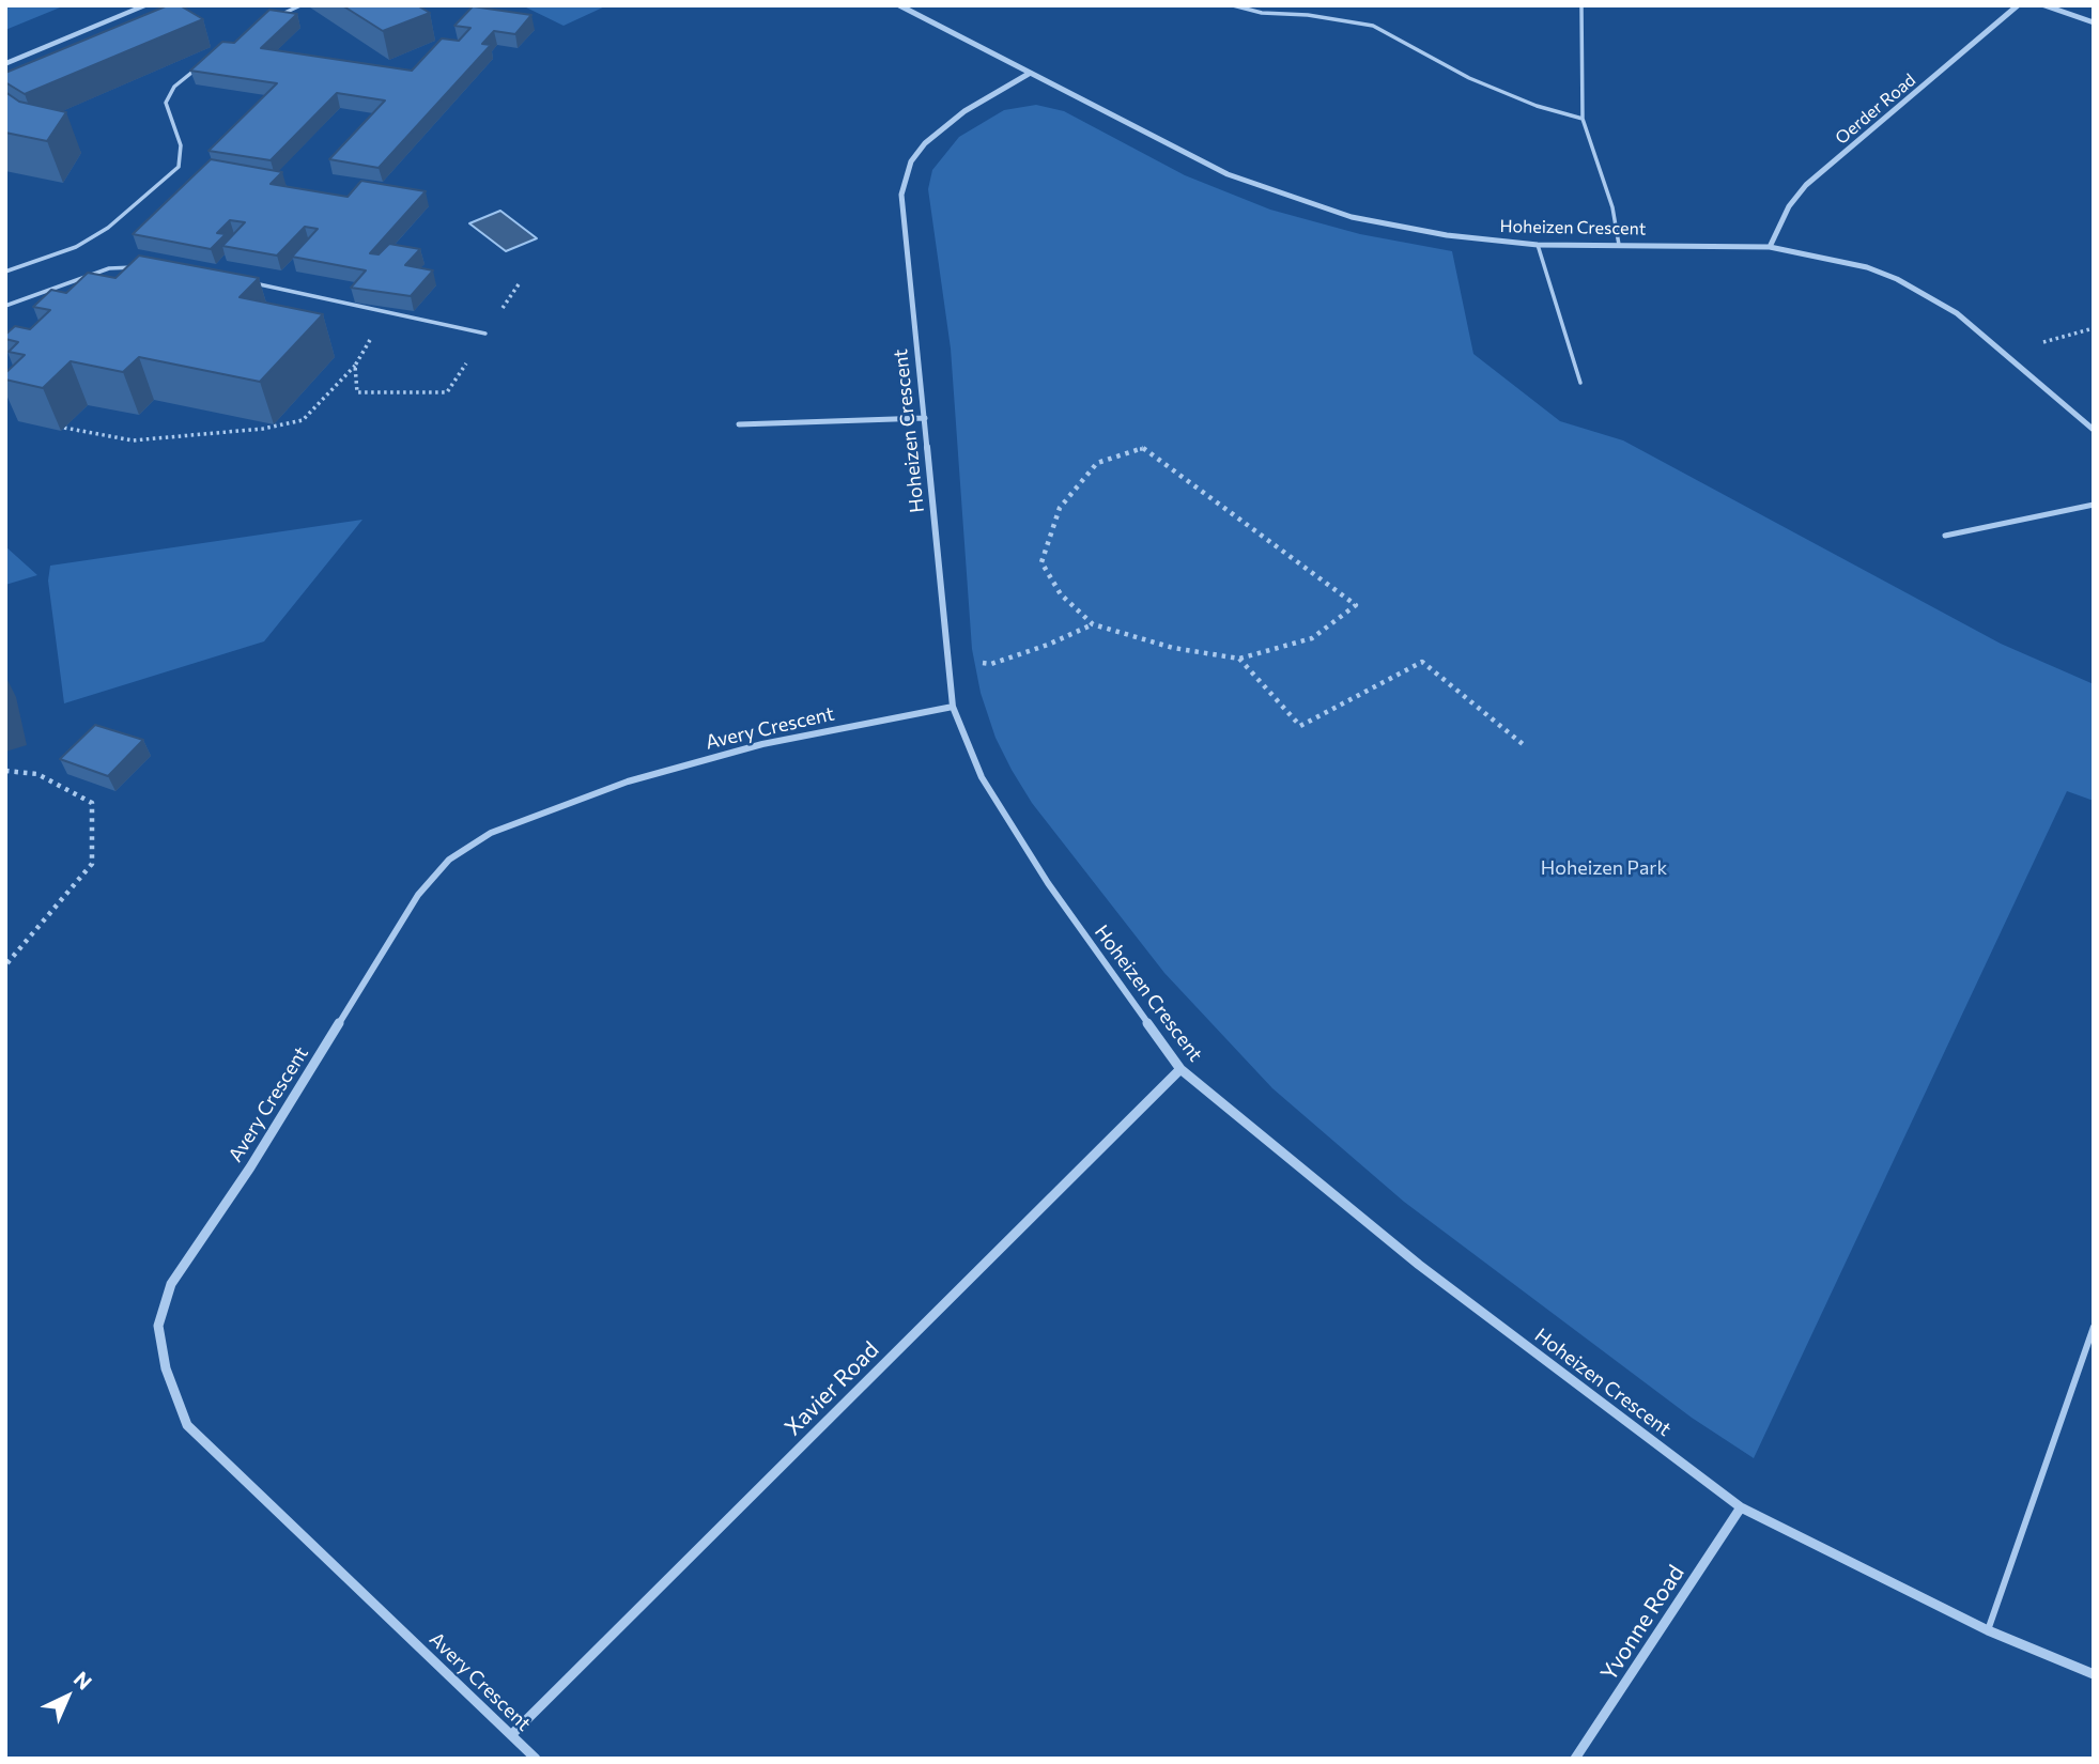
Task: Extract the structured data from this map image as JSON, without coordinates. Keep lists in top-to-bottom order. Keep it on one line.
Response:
{"streets":{"street":["Oerder Road","Hoheizen Crescent","Avery Crescent","Xavier Road","Yvonne Road"]},"crossings":[["Oerder Road","Hoheizen Crescent"],["Hoheizen Crescent","Avery Crescent"],["Hoheizen Crescent","Xavier Road"],["Hoheizen Crescent","Yvonne Road"],["Avery Crescent","Xavier Road"]],"parks":["Hoheizen Park"],"north":"top right"}
